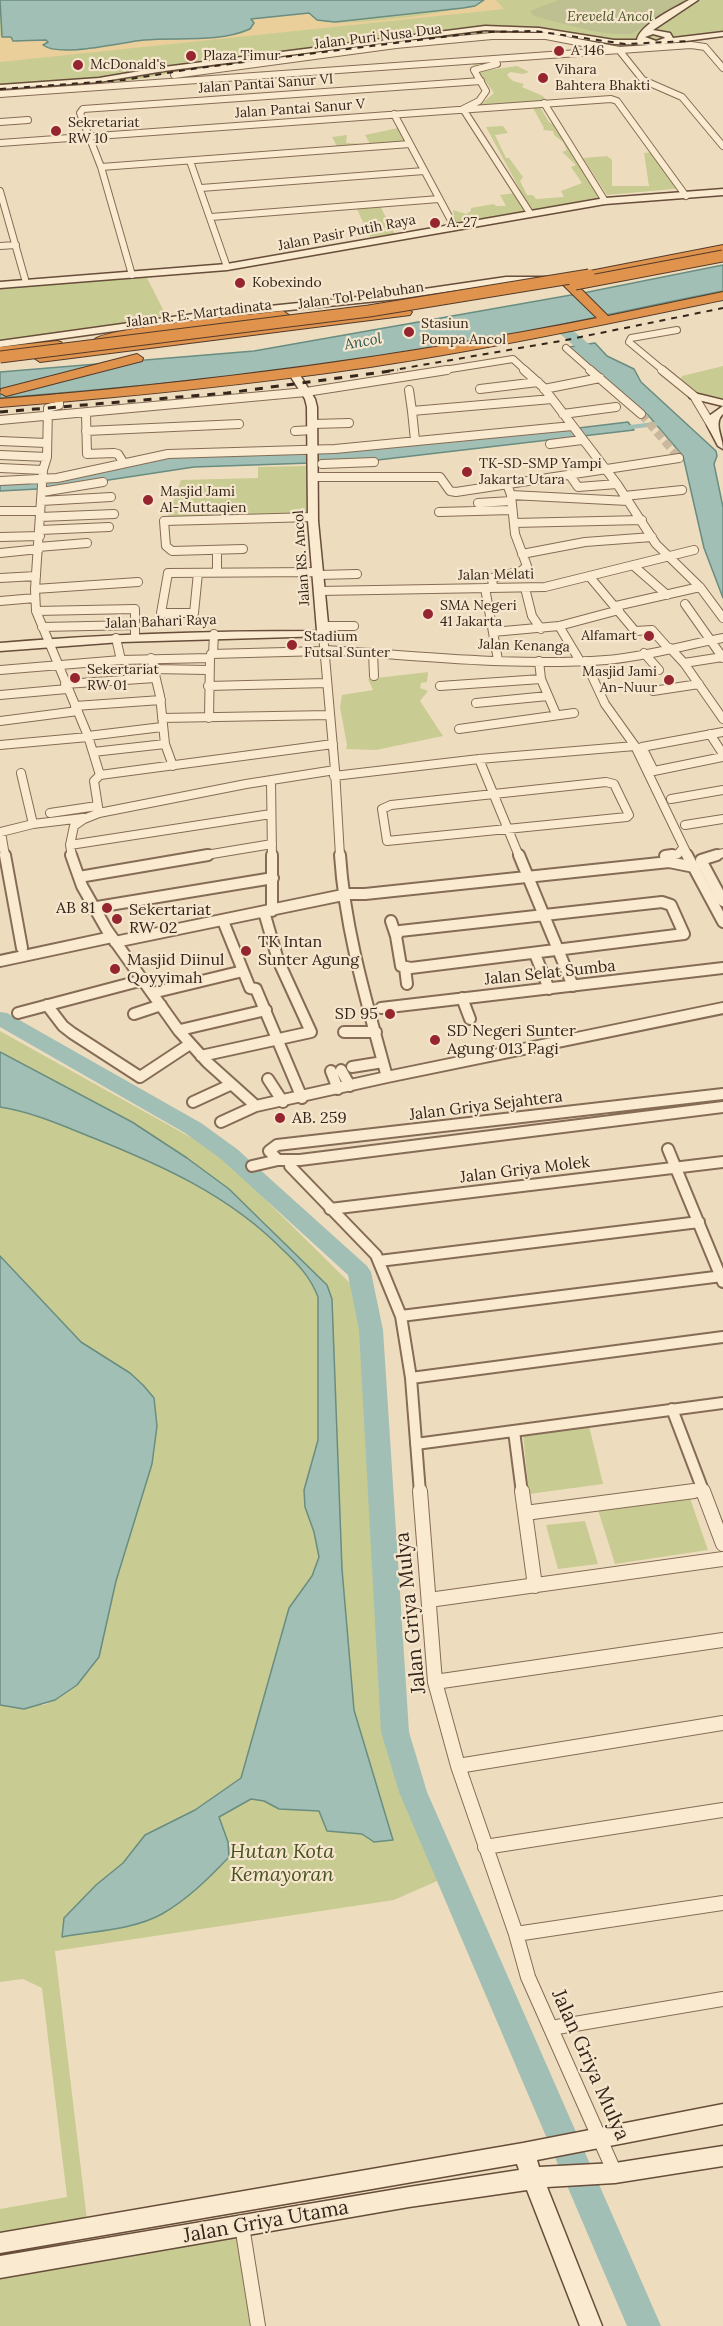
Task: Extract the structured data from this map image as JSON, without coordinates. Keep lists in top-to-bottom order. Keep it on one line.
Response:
{"streets":{"highway":["Jalan Tol Pelabuhan","Jalan R. E. Martadinata"],"street":["Jalan Puri Nusa Dua","Jalan Pantai Sanur VI","Jalan Pantai Sanur V","Jalan Pasir Putih Raya","Jalan RS. Ancol","Jalan Melati","Jalan Bahari Raya","Jalan Kenanga","Jalan Selat Sumba","Jalan Griya Sejahtera","Jalan Griya Molek","Jalan Griya Mulya","Jalan Griya Utama"]},"crossings":[["Jalan Pantai Sanur VI","Jalan Pantai Sanur V"],["Jalan Pantai Sanur V","Jalan Pasir Putih Raya"],["Jalan Tol Pelabuhan","Jalan R. E. Martadinata"],["Jalan RS. Ancol","Jalan Melati"],["Jalan RS. Ancol","Jalan Bahari Raya"],["Jalan RS. Ancol","Jalan Kenanga"],["Jalan Griya Sejahtera","Jalan Griya Mulya"],["Jalan Griya Molek","Jalan Griya Mulya"],["Jalan Griya Mulya","Jalan Griya Utama"]],"water":["Ancol"],"parks":["Ereveld Ancol","Hutan Kota Kemayoran"],"places":["A 146","Plaza Timur","McDonald's","Vihara Bahtera Bhakti","Sekretariat RW 10","A. 27","Kobexindo","Stasiun Pompa Ancol","TK-SD-SMP Yampi Jakarta Utara","Masjid Jami Al-Muttaqien","SMA Negeri 41 Jakarta","Alfamart","Stadium Futsal Sunter","Sekertariat RW 01","Masjid Jami An-Nuur","AB 81","Sekertariat RW 02","TK Intan Sunter Agung","Masjid Diinul Qoyyimah","SD 95","SD Negeri Sunter Agung 013 Pagi","AB. 259"]}
